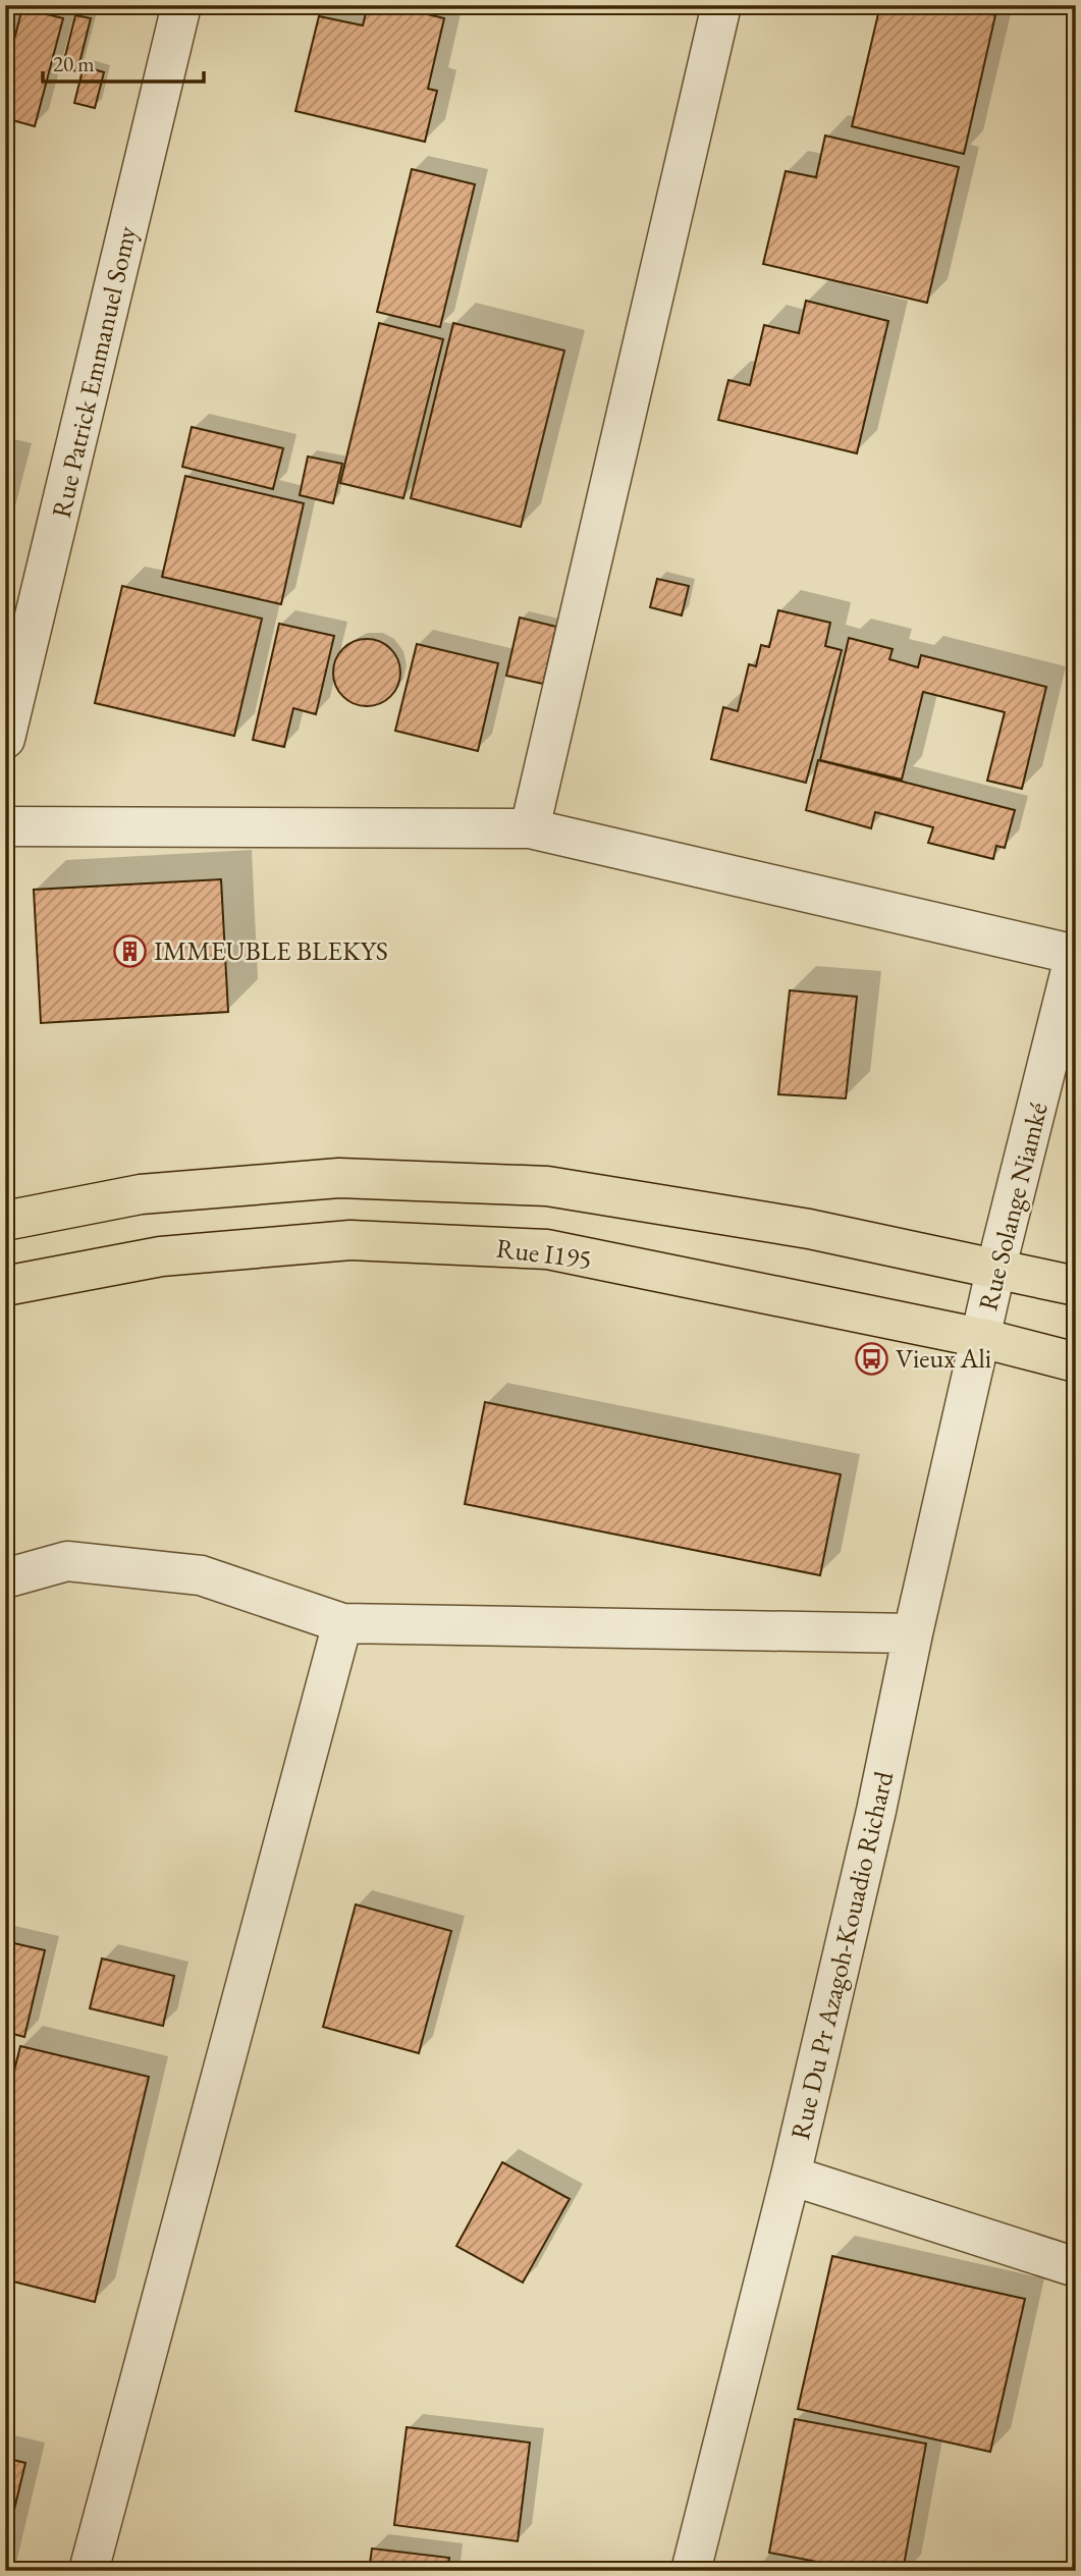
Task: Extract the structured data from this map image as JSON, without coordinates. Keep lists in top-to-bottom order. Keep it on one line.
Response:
{"streets":{"main road":["Rue I195"],"street":["Rue Patrick Emmanuel Somy","Rue Solange Niamké","Rue Du Pr Azagoh-Kouadio Richard"]},"crossings":[["Rue Solange Niamké","Rue I195"],["Rue Solange Niamké","Rue Du Pr Azagoh-Kouadio Richard"],["Rue I195","Rue Du Pr Azagoh-Kouadio Richard"]],"places":{"building":["IMMEUBLE BLEKYS"],"bus stop":["Vieux Ali"]},"scale_bar":"20 m"}
